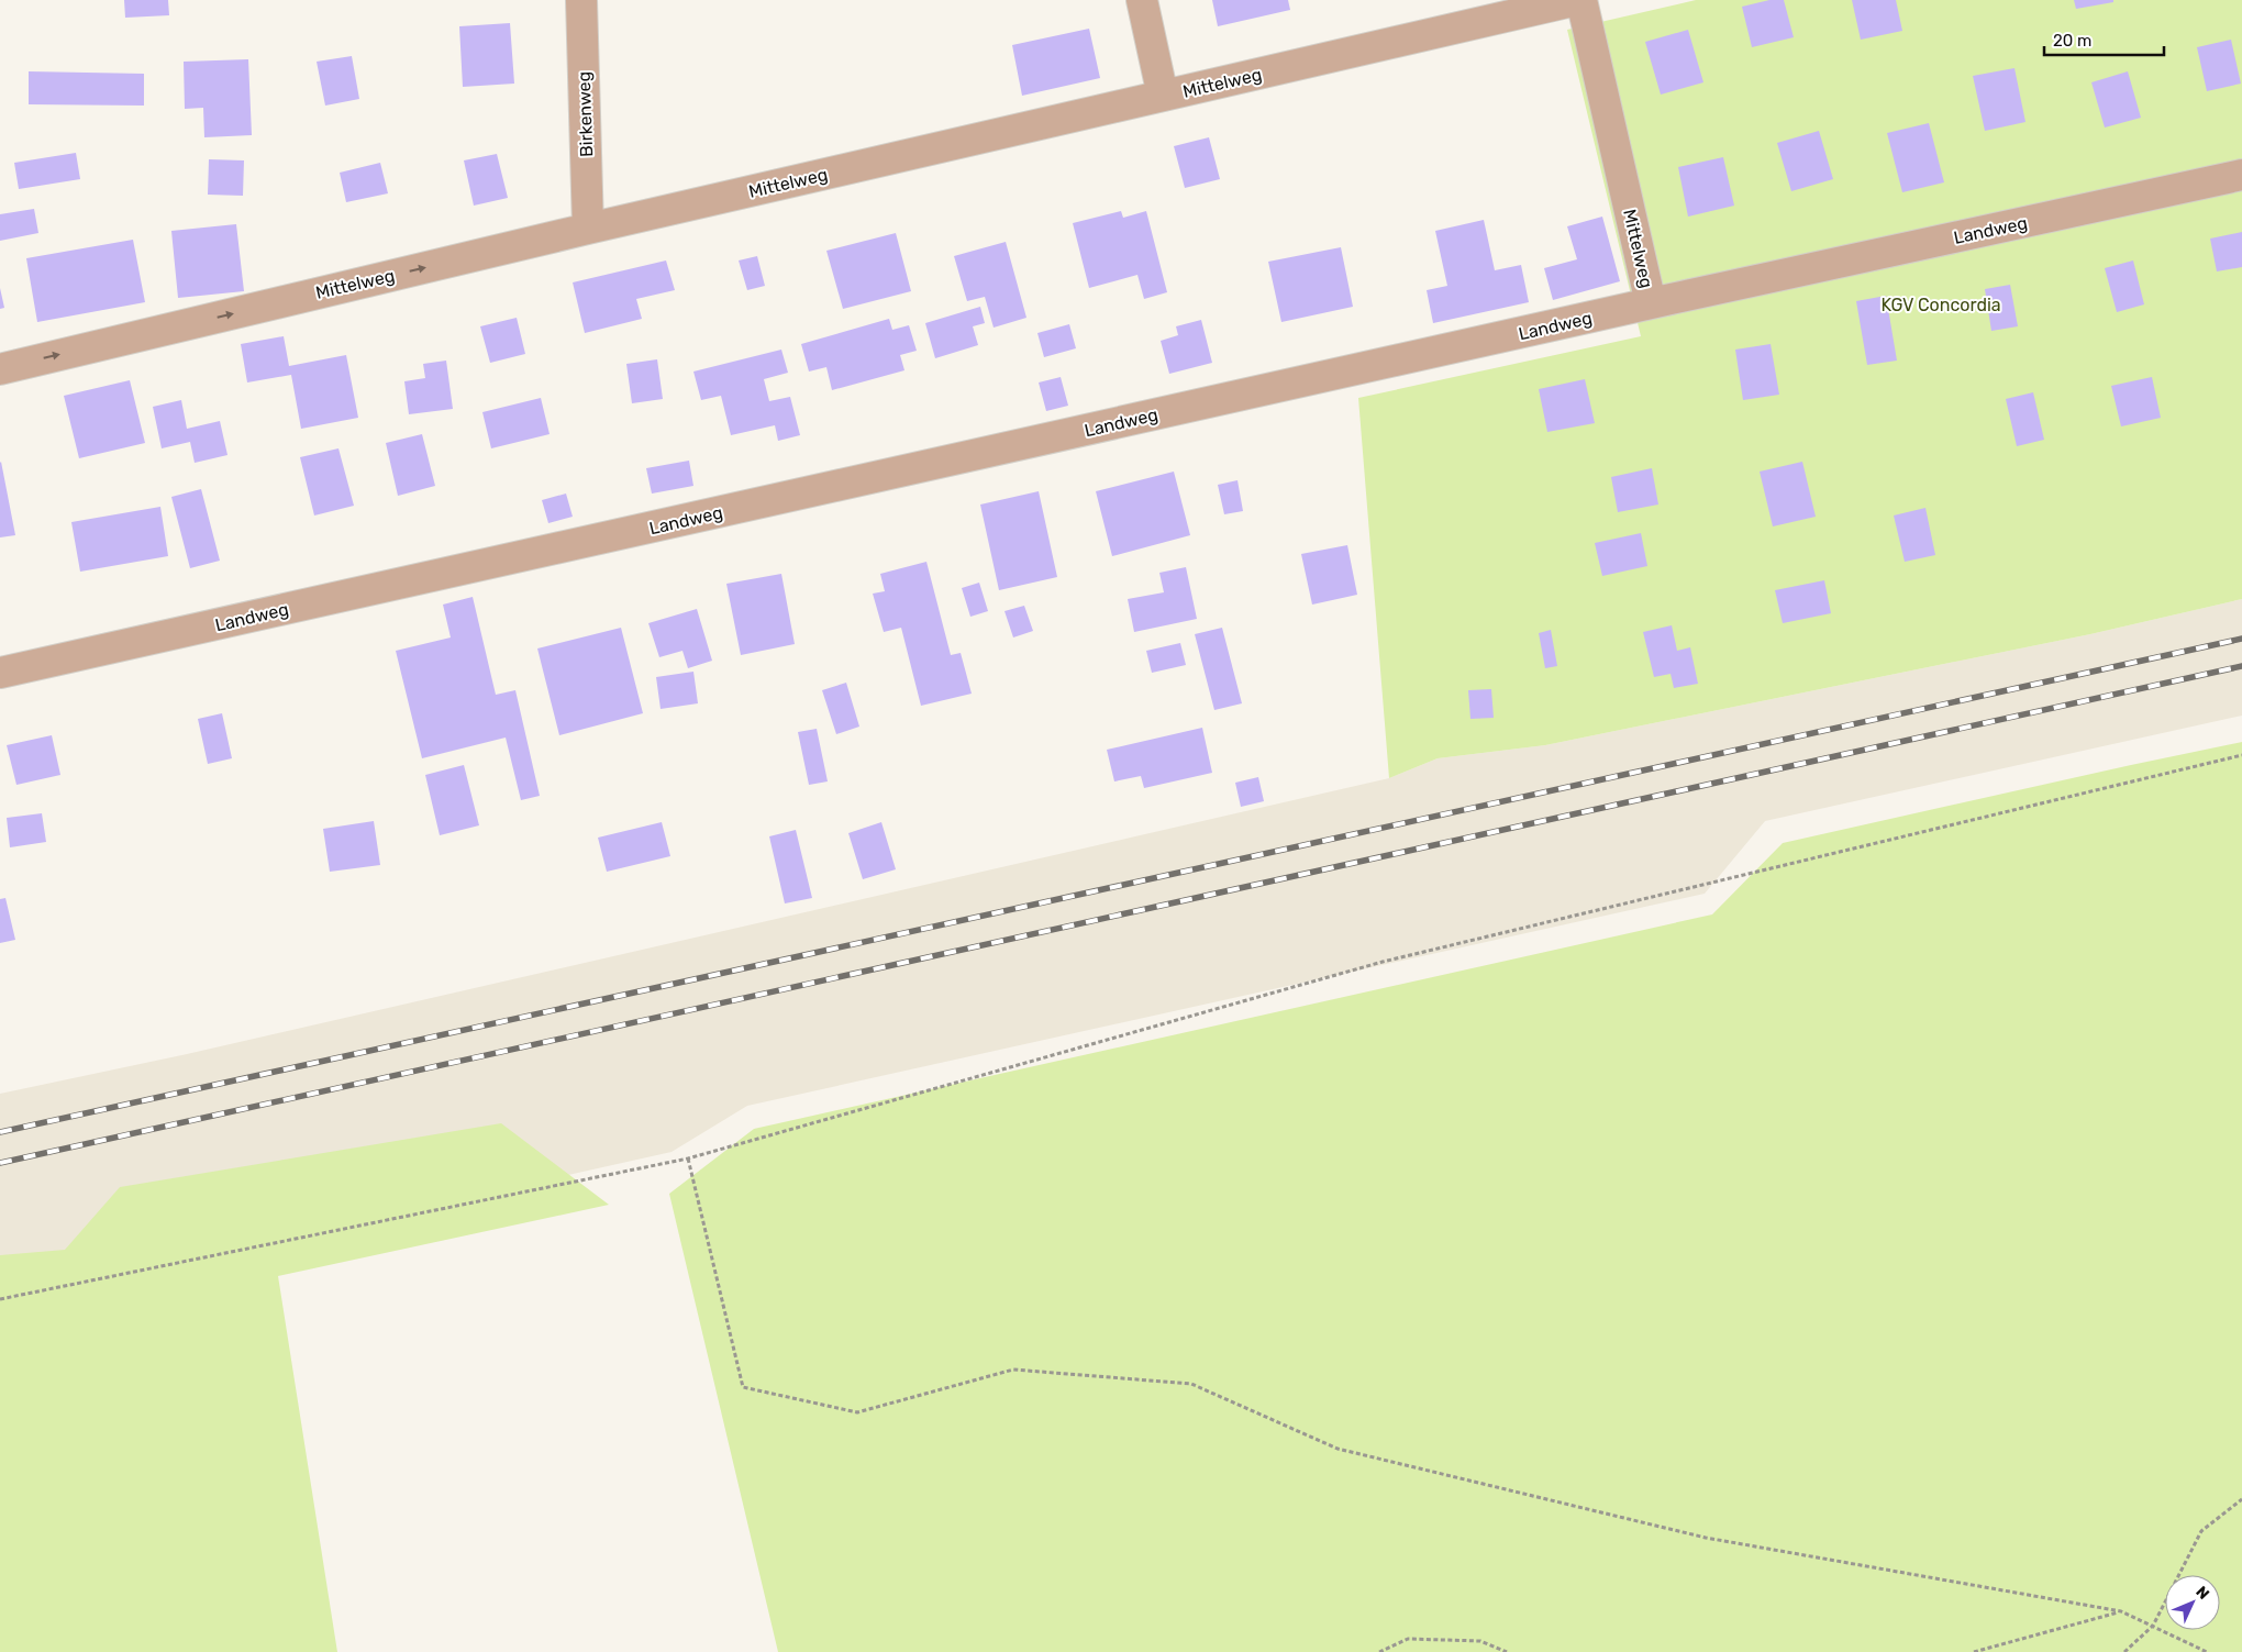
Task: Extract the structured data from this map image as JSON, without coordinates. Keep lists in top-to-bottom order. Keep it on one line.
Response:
{"streets":{"street":["Mittelweg","Birkenweg","Landweg"]},"crossings":[["Mittelweg","Birkenweg"],["Mittelweg","Landweg"]],"parks":["KGV Concordia"],"scale_bar":"20 m","north":"top right"}
